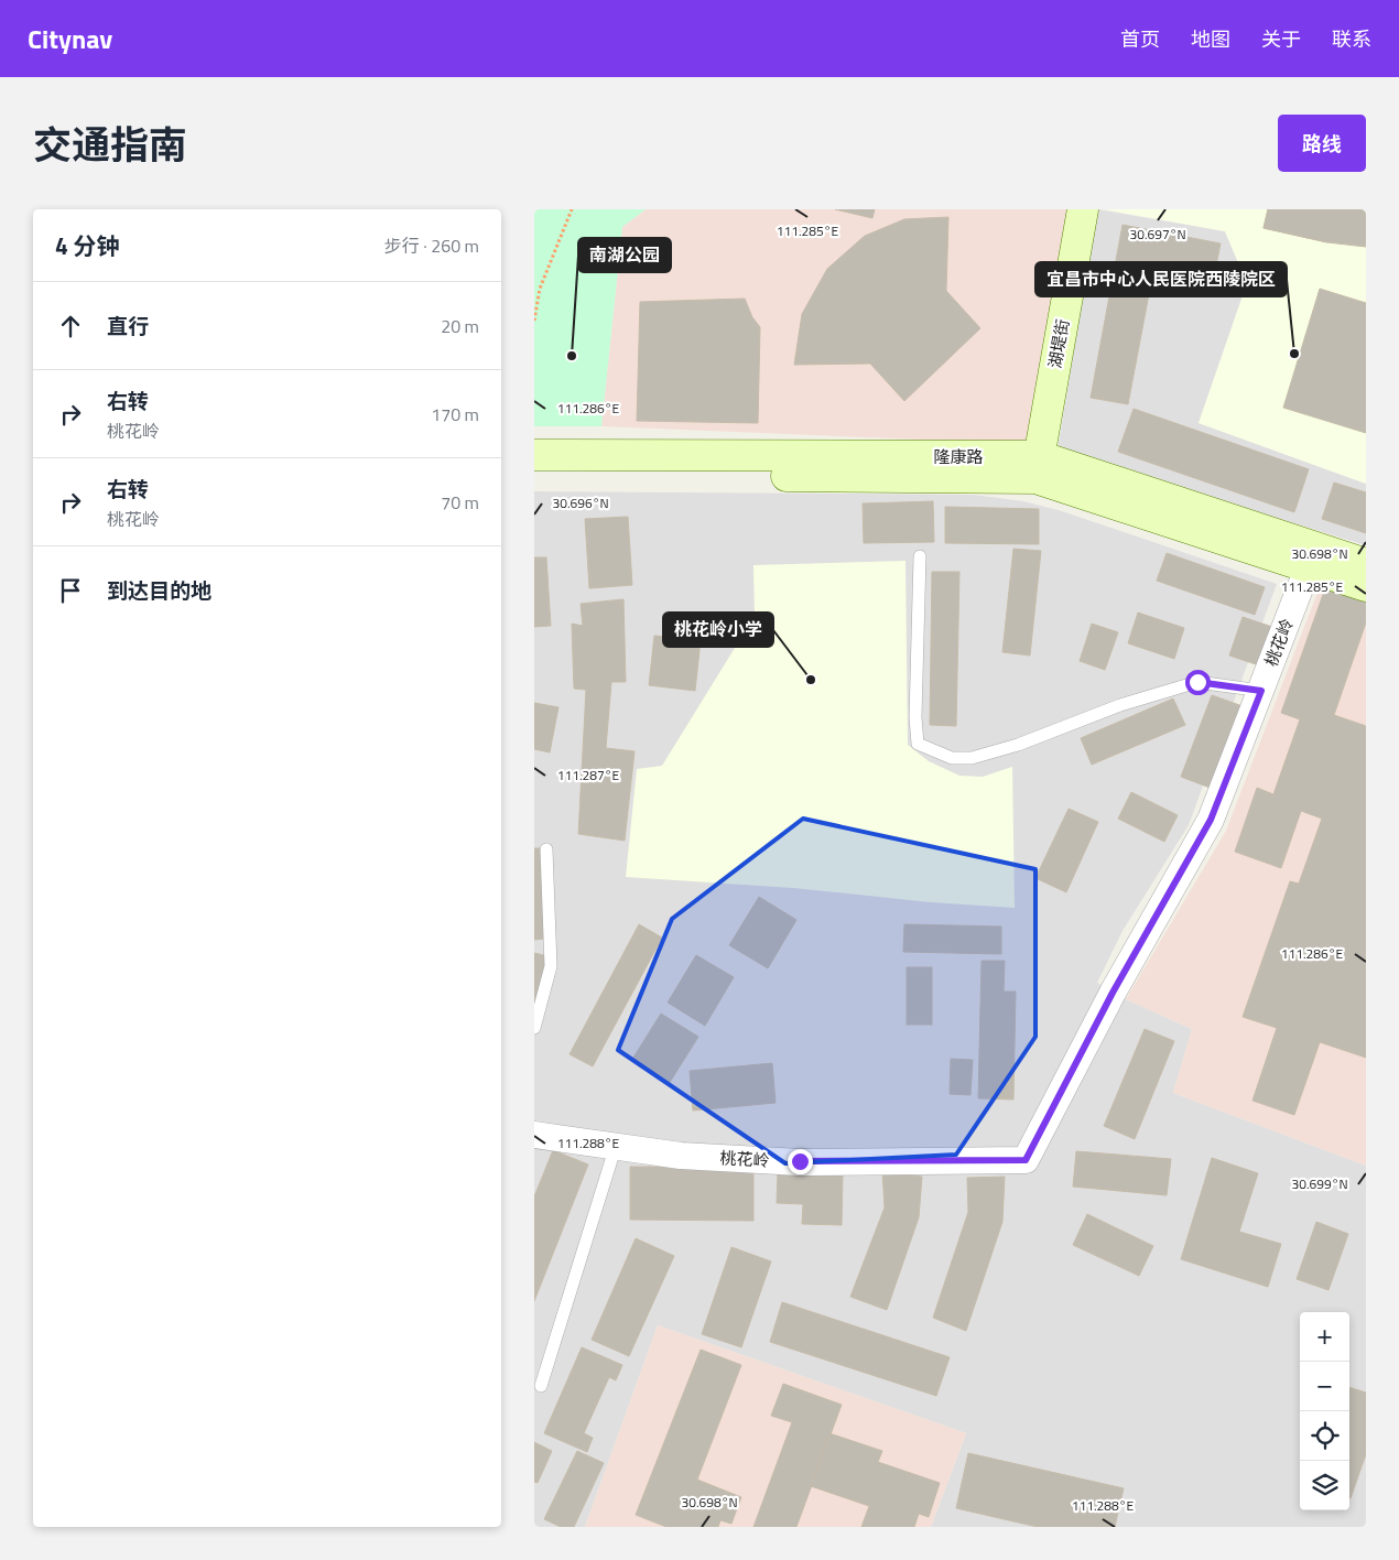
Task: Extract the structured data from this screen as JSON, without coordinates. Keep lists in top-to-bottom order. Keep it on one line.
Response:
{"streets":{"main road":["湖堤街","隆康路"],"street":["桃花岭"]},"crossings":[["湖堤街","隆康路"],["隆康路","桃花岭"]],"places":["宜昌市中心人民医院西陵院区","南湖公园","桃花岭小学"],"page":{"header":"Citynav","nav":["首页","地图","关于","联系"],"title":"交通指南","buttons":"路线","heading":["4 分钟","步行 · 260 m"],"list":[["直行","20 m"],["右转","桃花岭","170 m"],["右转","桃花岭","70 m"],"到达目的地"],"map_buttons":["+","−"]},"coordinates":["111.285°E","30.697°N","111.286°E","30.696°N","30.698°N","111.287°E","111.288°E","30.699°N"]}
